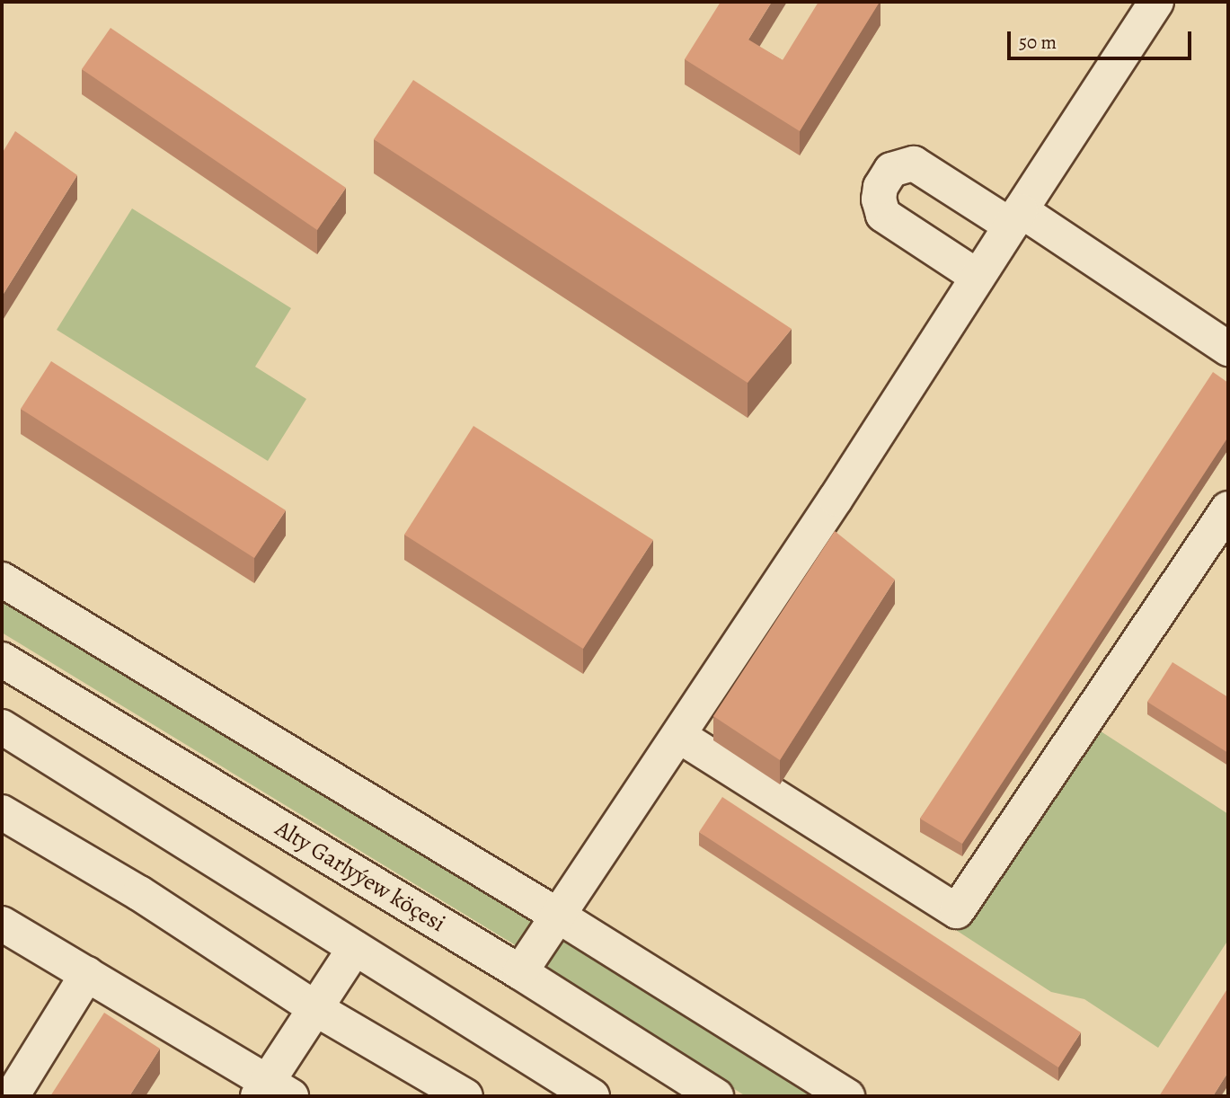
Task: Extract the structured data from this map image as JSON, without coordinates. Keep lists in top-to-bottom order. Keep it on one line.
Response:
{"streets":{"street":["Alty Garlyýew köçesi"]},"scale_bar":"50 m"}
